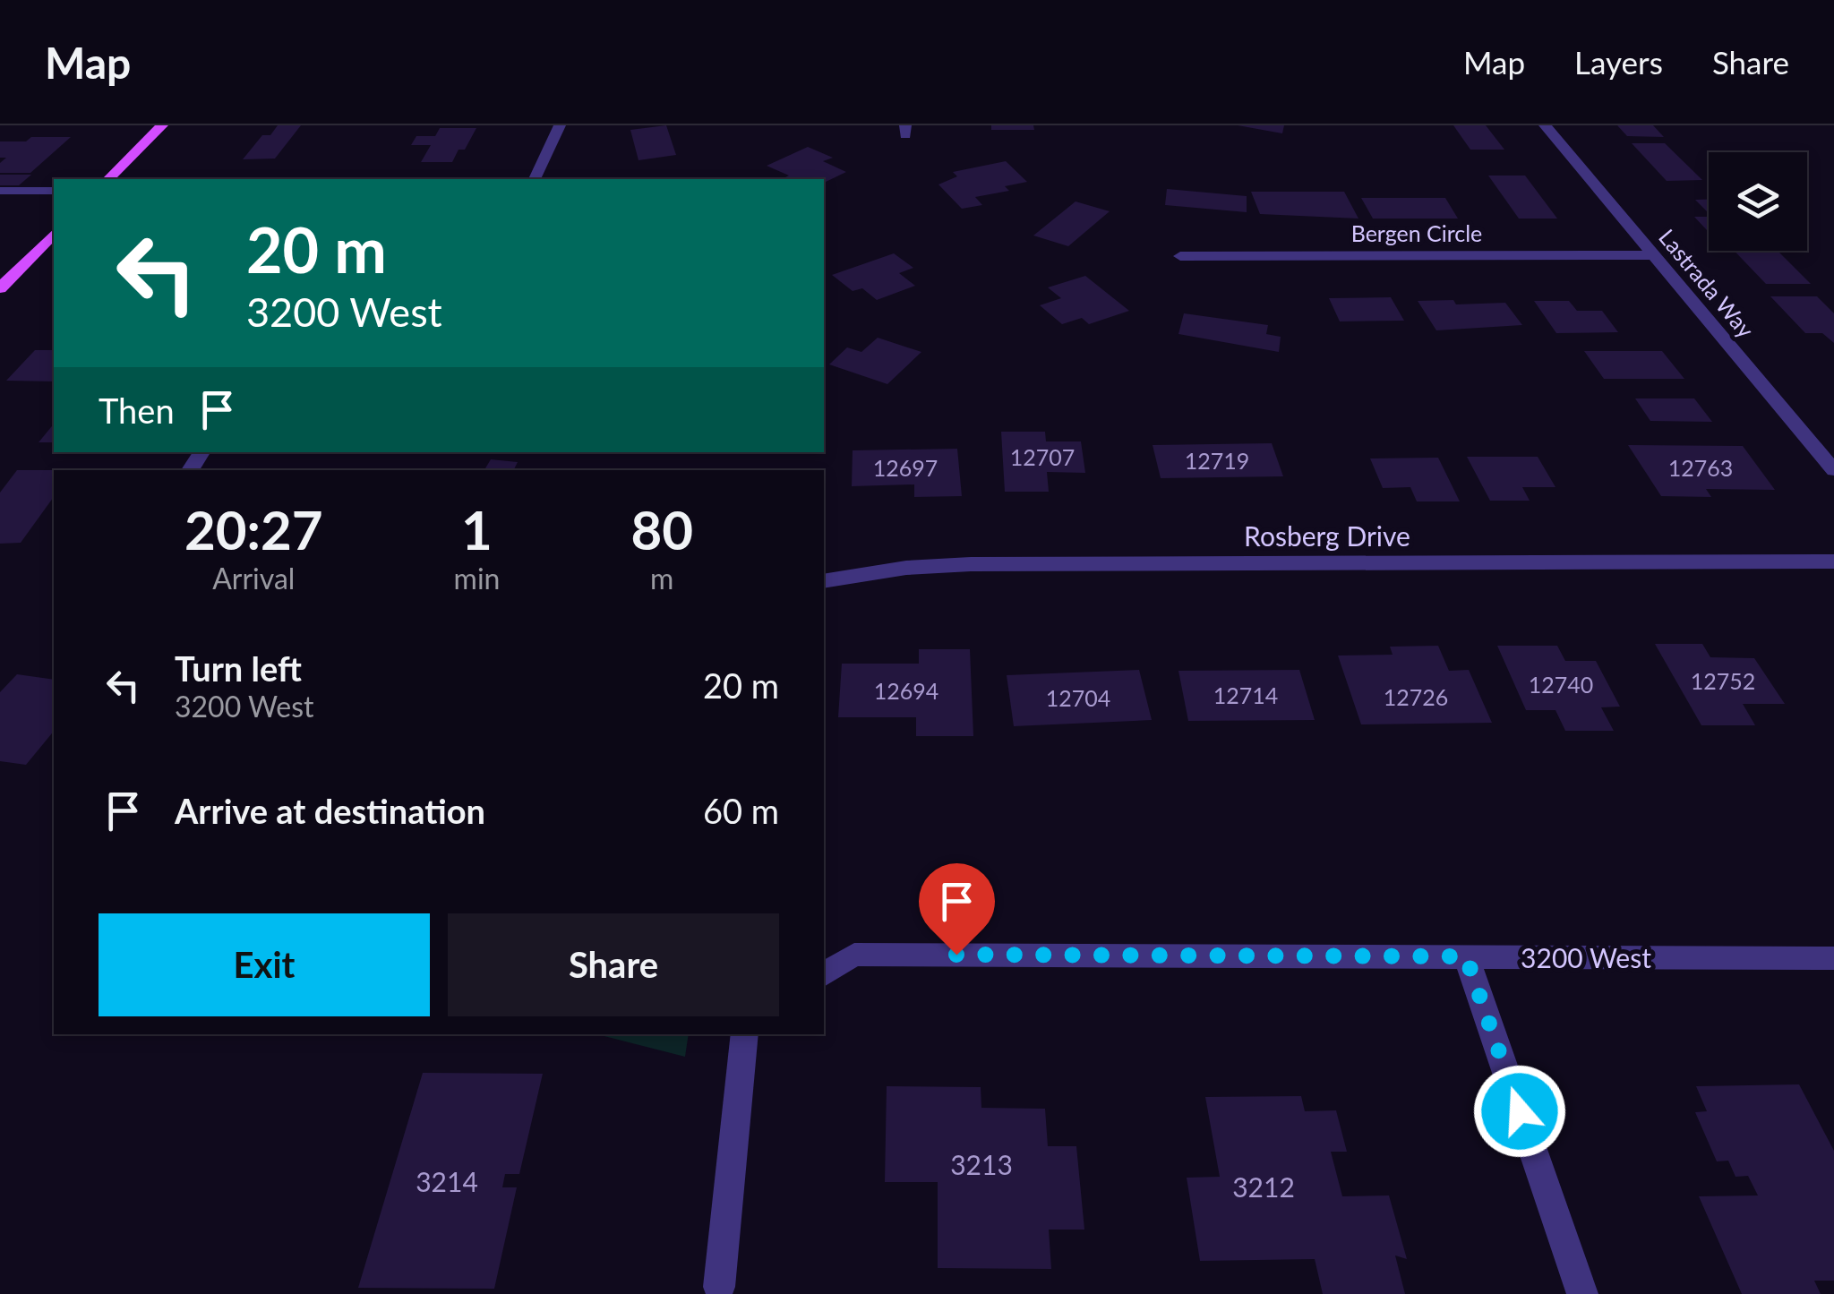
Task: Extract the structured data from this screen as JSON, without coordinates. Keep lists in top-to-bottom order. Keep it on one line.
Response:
{"streets":{"street":["Bergen Circle","Lastrada Way","Rosberg Drive","3200 West"]},"crossings":[["Bergen Circle","Lastrada Way"]],"house_numbers":["12707","12719","12697","12763","12752","12740","12694","12714","12726","12704","3213","3214","3212"],"page":{"header":"Map","nav":["Map","Layers","Share"],"turn":["20 m","3200 West"],"then":"Then","eta":["20:27","Arrival","1","min","80","m"],"list":[{"name":"Turn left","note":"3200 West","value":"20 m"},{"name":"Arrive at destination","value":"60 m"}],"buttons":["Exit","Share"]}}
